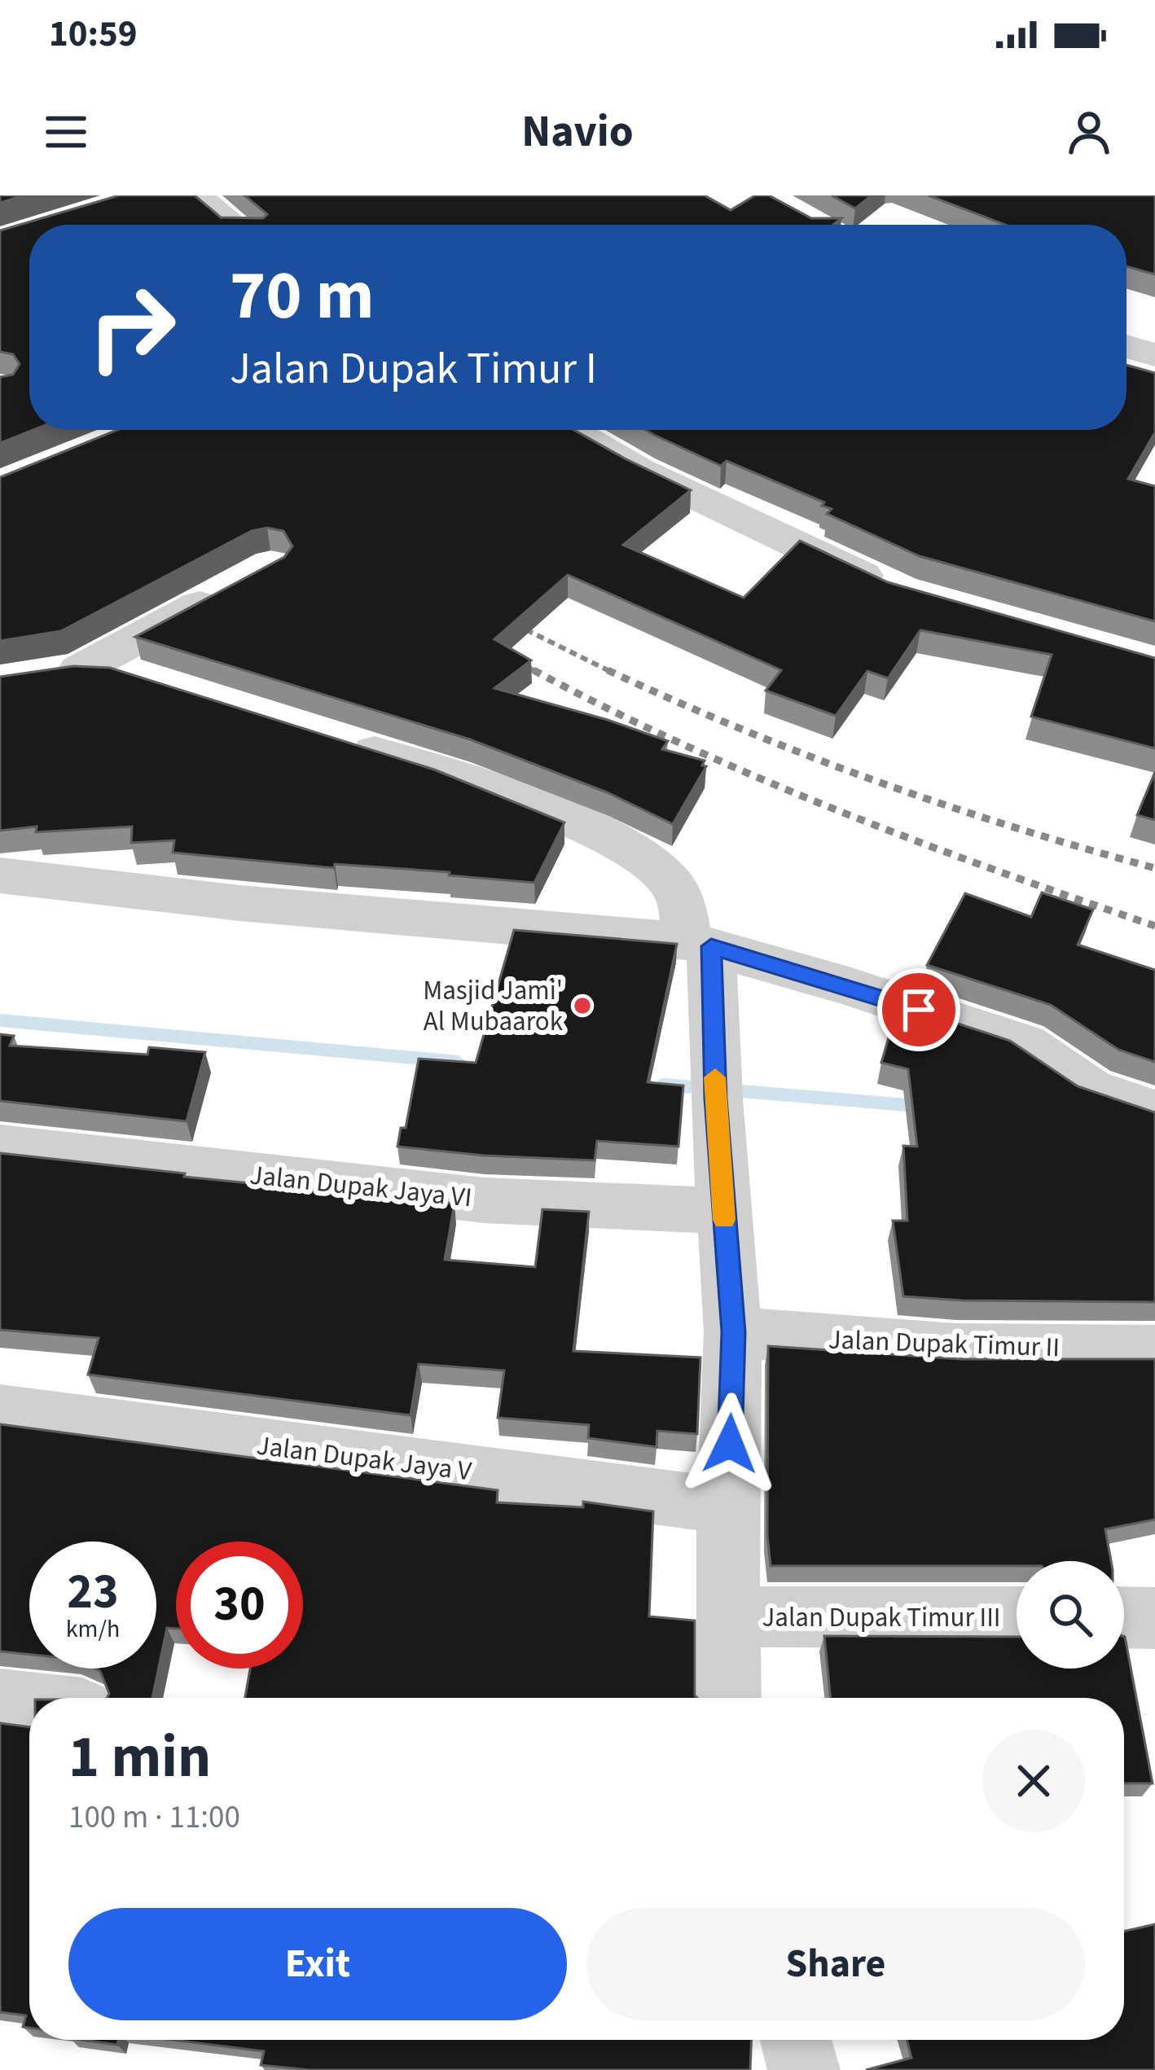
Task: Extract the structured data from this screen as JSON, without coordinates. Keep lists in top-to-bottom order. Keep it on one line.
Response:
{"streets":{"street":["Jalan Dupak Jaya VI","Jalan Dupak Timur II","Jalan Dupak Jaya V","Jalan Dupak Timur III"]},"places":["Masjid Jami' Al Mubaarok"],"page":{"status":"10:59","header":"Navio","turn":["70 m","Jalan Dupak Timur I"],"speed":"23 km/h","limit":"30","heading":["1 min","100 m · 11:00"],"buttons":["Exit","Share"]}}
